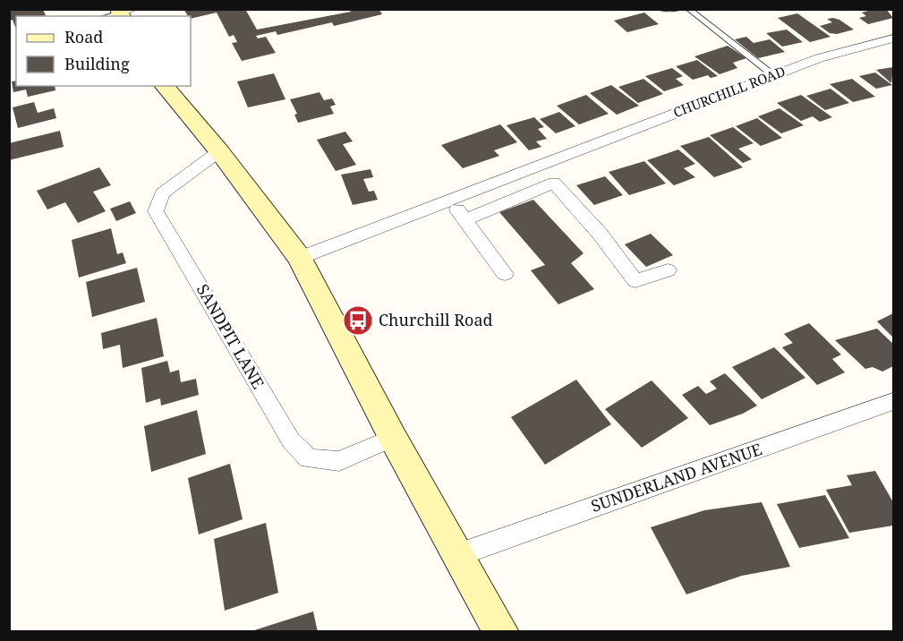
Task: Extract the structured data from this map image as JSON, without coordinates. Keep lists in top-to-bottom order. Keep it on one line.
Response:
{"streets":{"street":["CHURCHILL ROAD","SANDPIT LANE","SUNDERLAND AVENUE"]},"places":{"bus stop":["Churchill Road"]},"legend":["Road","Building"]}
